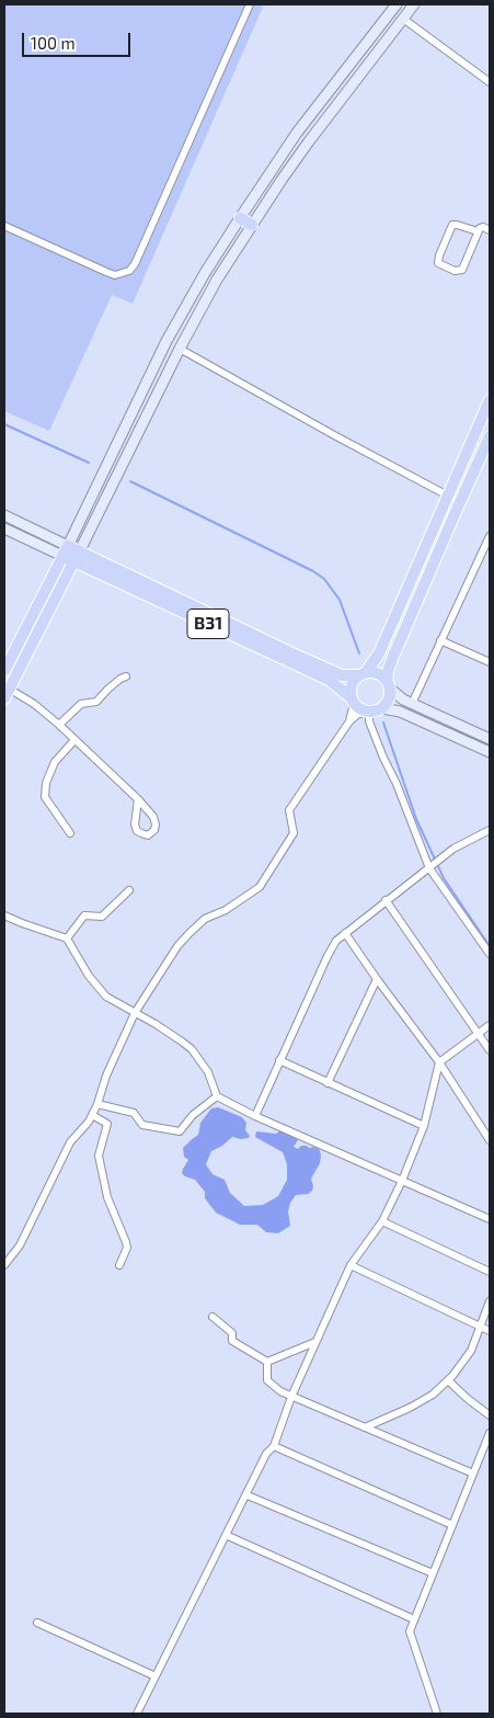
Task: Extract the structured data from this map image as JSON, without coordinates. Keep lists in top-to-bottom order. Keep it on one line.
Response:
{"streets":{"main road":["B31"]},"scale_bar":"100 m"}
